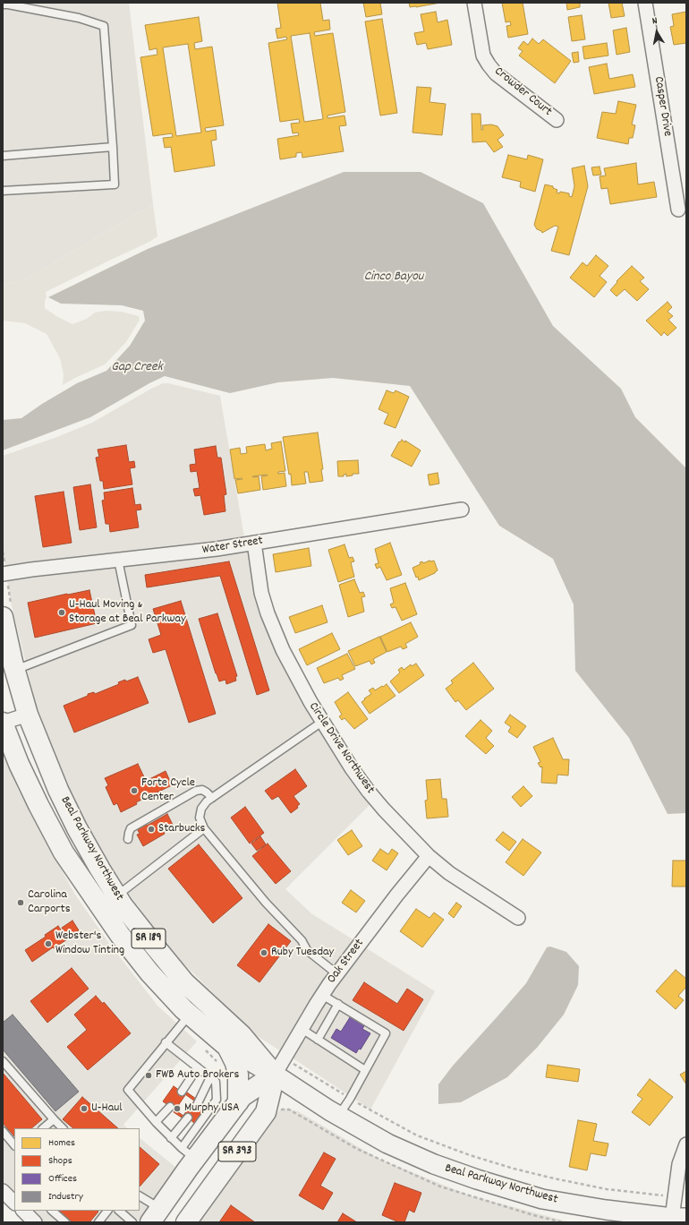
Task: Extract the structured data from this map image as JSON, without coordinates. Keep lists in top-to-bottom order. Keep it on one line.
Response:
{"streets":{"main road":["Beal Parkway Northwest","SR 189","SR 393"],"street":["Crowder Court","Casper Drive","Water Street","Circle Drive Northwest","Oak Street"]},"crossings":[["Water Street","Circle Drive Northwest"],["Circle Drive Northwest","Oak Street"],["Beal Parkway Northwest","Oak Street"],["Beal Parkway Northwest","SR 393"],["Oak Street","SR 393"]],"water":["Cinco Bayou","Gap Creek"],"places":["U-Haul Moving & Storage at Beal Parkway","Forte Cycle Center","Starbucks","Carolina Carports","Webster's Window Tinting","Ruby Tuesday","FWB Auto Brokers","U-Haul","Murphy USA"],"legend":["Homes","Shops","Offices","Industry"],"north":"top"}
